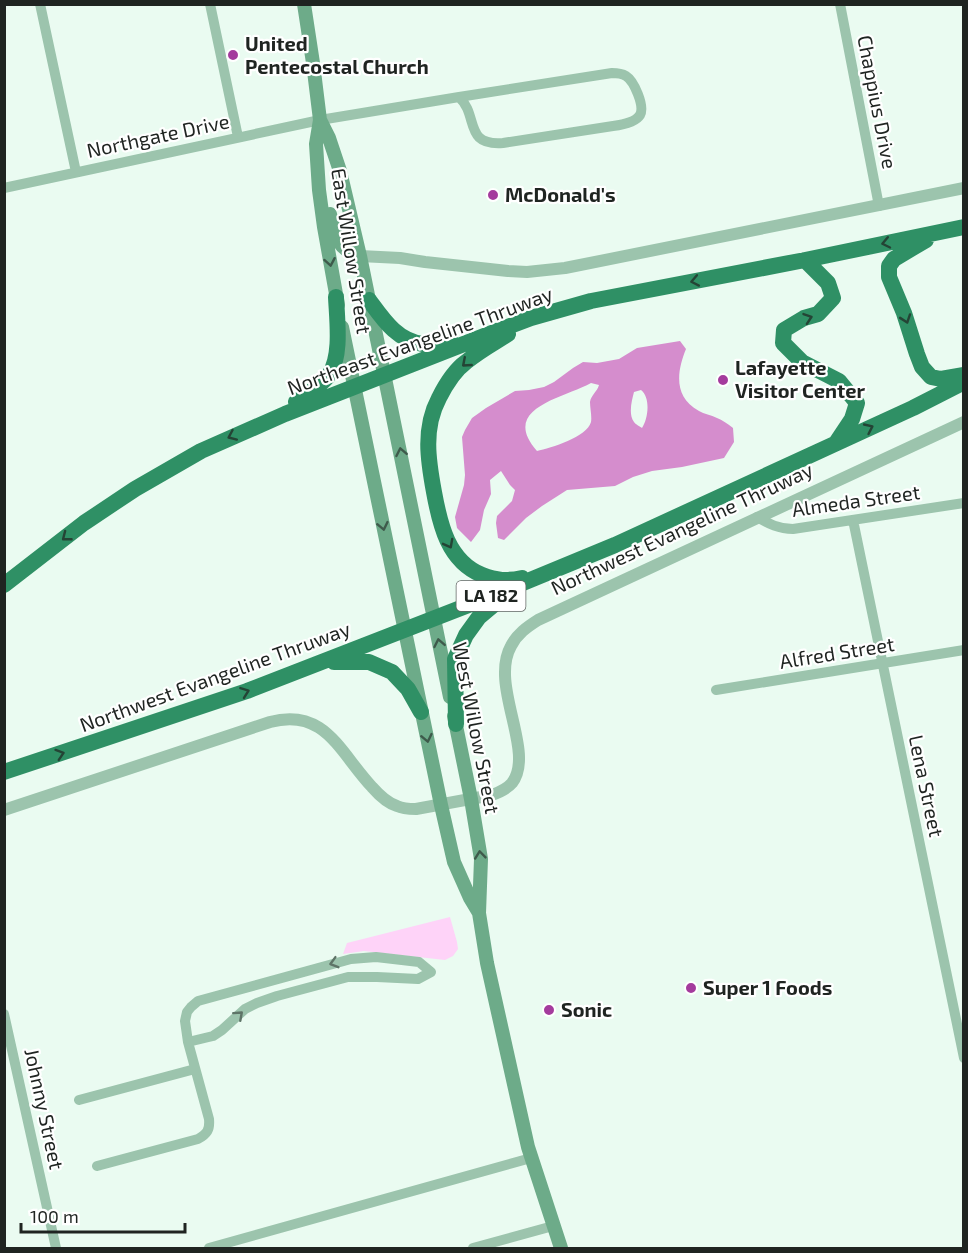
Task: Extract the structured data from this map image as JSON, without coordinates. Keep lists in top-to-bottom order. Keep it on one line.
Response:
{"streets":{"highway":["Northeast Evangeline Thruway","Northwest Evangeline Thruway","LA 182"],"main road":["East Willow Street","West Willow Street"],"street":["Chappius Drive","Northgate Drive","Almeda Street","Alfred Street","Lena Street","Johnny Street"]},"crossings":[["Chappius Drive","Northeast Evangeline Thruway"],["Northgate Drive","East Willow Street"],["East Willow Street","Northeast Evangeline Thruway"],["East Willow Street","West Willow Street"],["Northeast Evangeline Thruway","West Willow Street"],["Almeda Street","Northwest Evangeline Thruway"],["Almeda Street","Lena Street"],["Northwest Evangeline Thruway","West Willow Street"],["Alfred Street","Lena Street"]],"places":["United Pentecostal Church","McDonald's","Lafayette Visitor Center","Super 1 Foods","Sonic"],"scale_bar":"100 m"}
